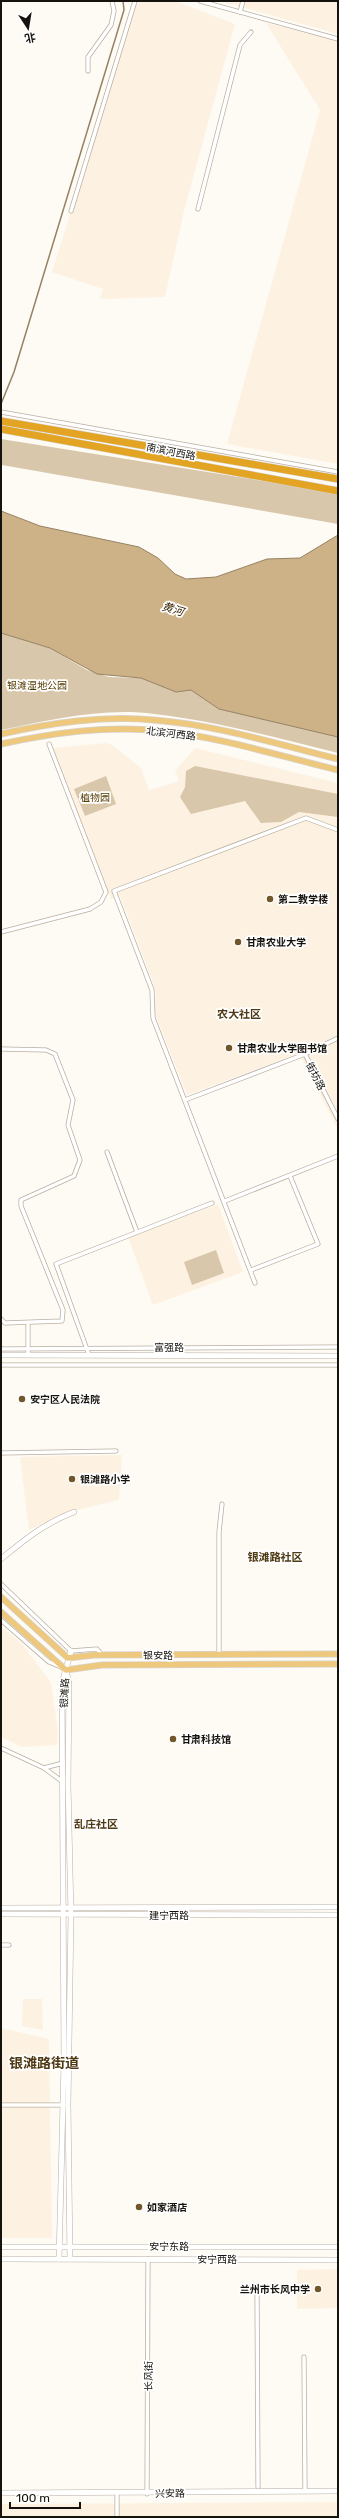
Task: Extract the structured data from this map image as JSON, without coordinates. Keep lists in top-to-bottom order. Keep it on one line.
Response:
{"streets":{"highway":["南滨河西路"],"main road":["北滨河西路","富强路","银安路","银滩路","建宁西路","安宁东路","安宁西路","兴安路"],"street":["街坊路","长风街"]},"crossings":[["银安路","银滩路"],["银滩路","建宁西路"],["安宁西路","长风街"],["长风街","兴安路"]],"districts":["农大社区","银滩路社区","乱庄社区","银滩路街道"],"water":["黄河"],"parks":["银滩湿地公园","植物园"],"places":["第二教学楼","甘肃农业大学","甘肃农业大学图书馆","安宁区人民法院","银滩路小学","甘肃科技馆","如家酒店","兰州市长风中学"],"scale_bar":"100 m","north":"bottom"}
